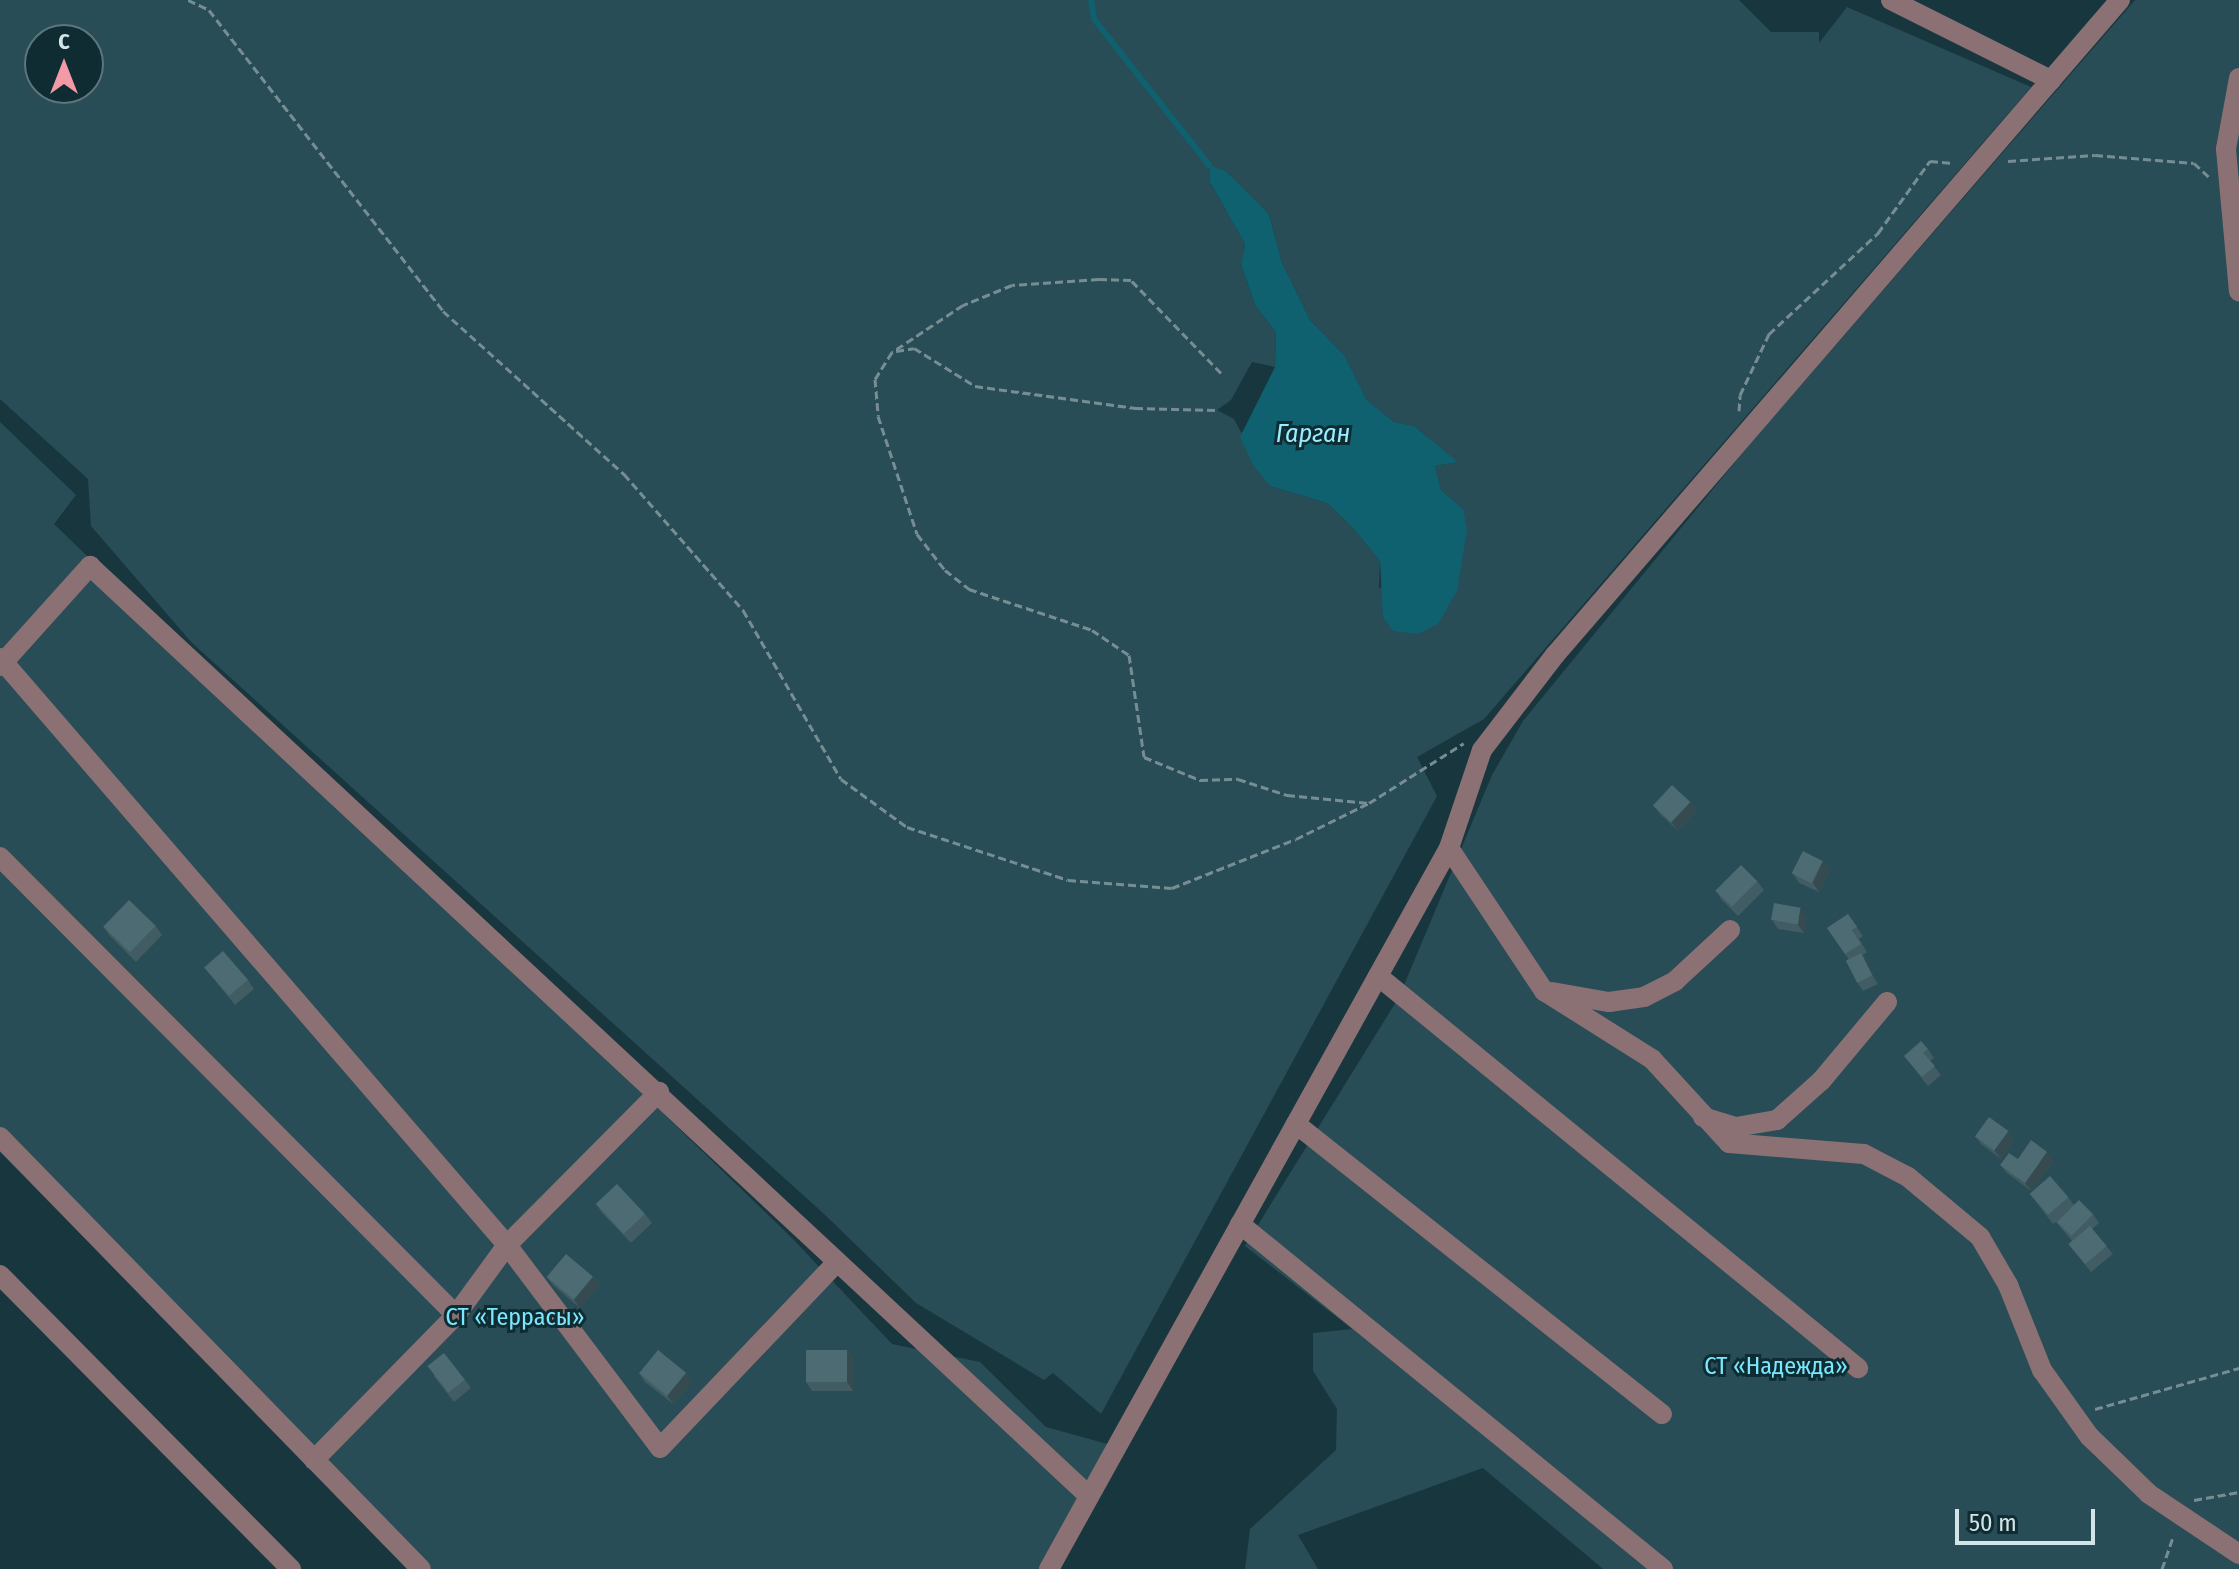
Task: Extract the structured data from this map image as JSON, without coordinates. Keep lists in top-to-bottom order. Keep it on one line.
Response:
{"water":["Гарган"],"parks":["СТ «Террасы»","СТ «Надежда»"],"scale_bar":"50 m","north":"top"}
